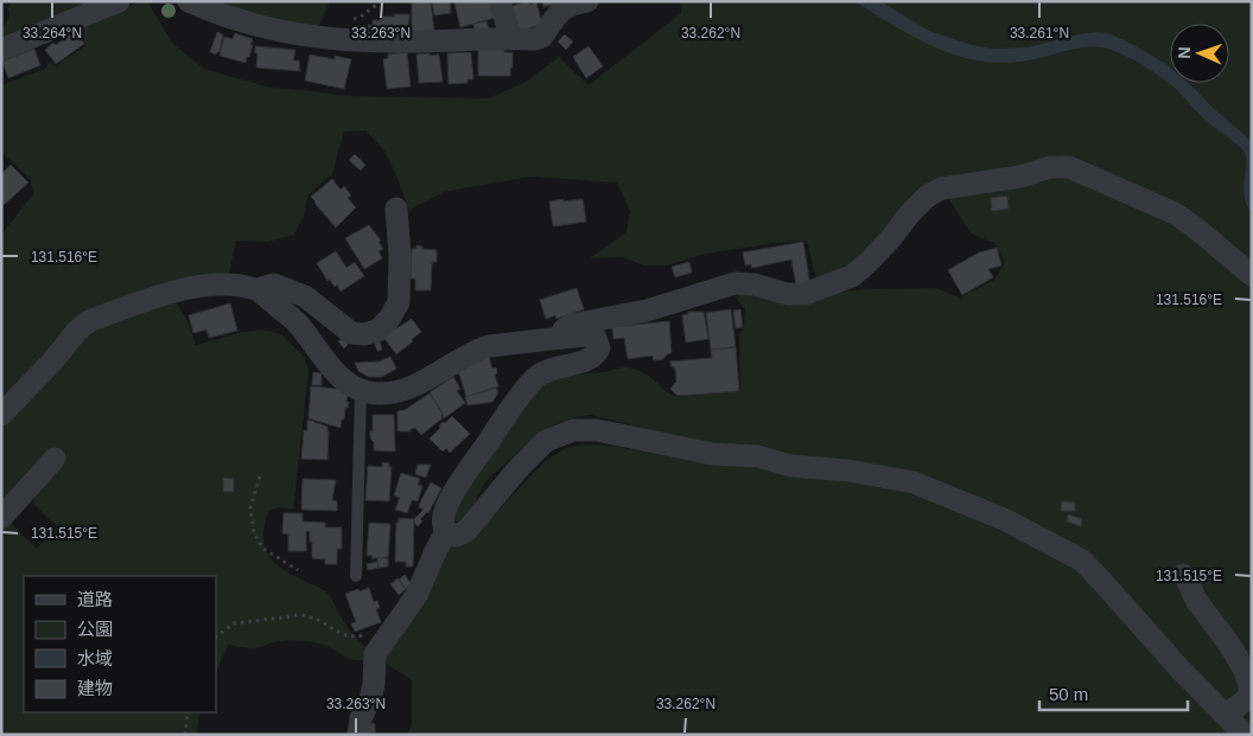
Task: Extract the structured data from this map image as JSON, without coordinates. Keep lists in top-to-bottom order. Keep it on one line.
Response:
{"legend":["道路","公園","水域","建物"],"scale_bar":"50 m","north":"left","coordinates":["33.264°N","33.263°N","33.262°N","33.261°N","131.516°E","131.515°E"]}
